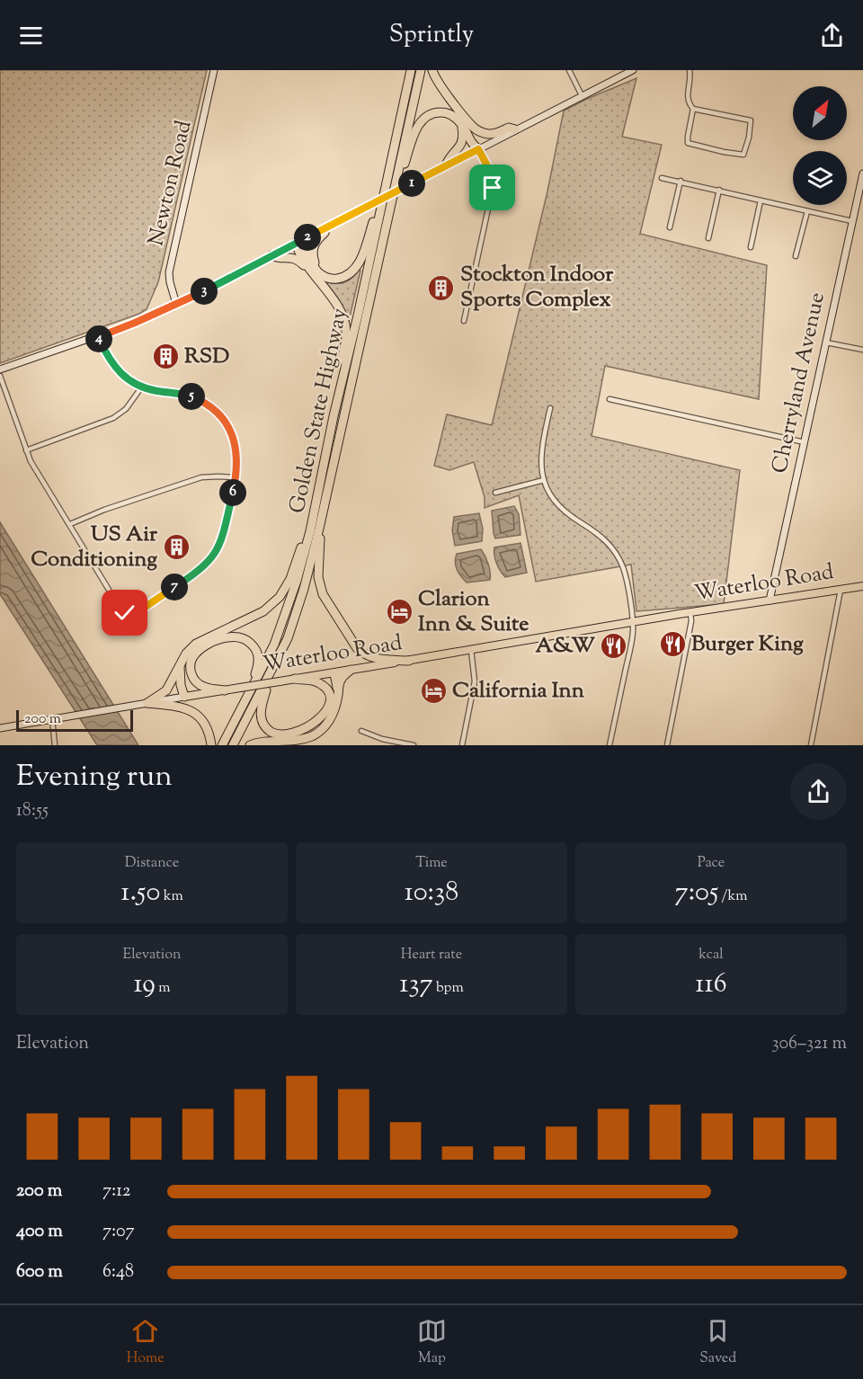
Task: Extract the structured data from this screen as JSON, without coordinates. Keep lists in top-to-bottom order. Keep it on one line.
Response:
{"streets":{"highway":["Golden State Highway"],"main road":["Waterloo Road"],"street":["Newton Road","Cherryland Avenue"]},"crossings":[["Cherryland Avenue","Waterloo Road"]],"places":{"building":["Stockton Indoor Sports Complex","RSD","US Air Conditioning"],"hotel":["Clarion Inn & Suite","California Inn"],"restaurant":["Burger King","A&W"]},"scale_bar":"200 m","north":"top right","page":{"header":"Sprintly","pins":["1","2","3","4","5","6","7"],"scale":"200 m","heading":["Evening run","18:55"],"stats":[["Distance","1.50 km"],["Time","10:38"],["Pace","7:05 /km"],["Elevation","19 m"],["Heart rate","137 bpm"],["kcal","116"]],"chart":["Elevation","306–321 m"],"list":[{"name":"200 m","note":"7:12"},{"name":"400 m","note":"7:07"},{"name":"600 m","note":"6:48"}],"tabs":["Home","Map","Saved"]}}
